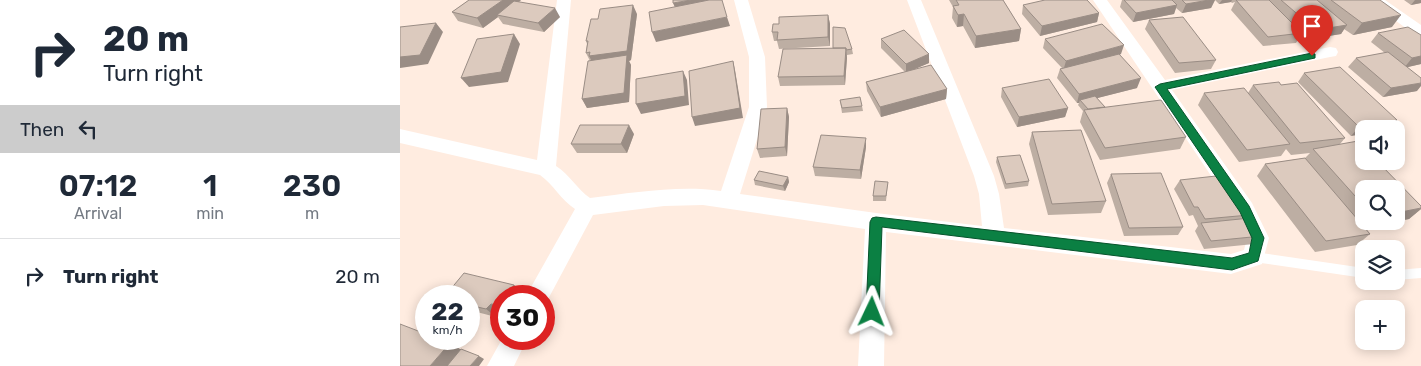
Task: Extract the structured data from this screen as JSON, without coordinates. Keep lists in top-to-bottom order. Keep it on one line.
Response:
{"page":{"turn":["20 m","Turn right"],"then":"Then","map_buttons":"+","eta":["07:12","Arrival","1","min","230","m"],"list":[{"name":"Turn right","value":"20 m"}],"speed":"22 km/h","limit":"30"}}
